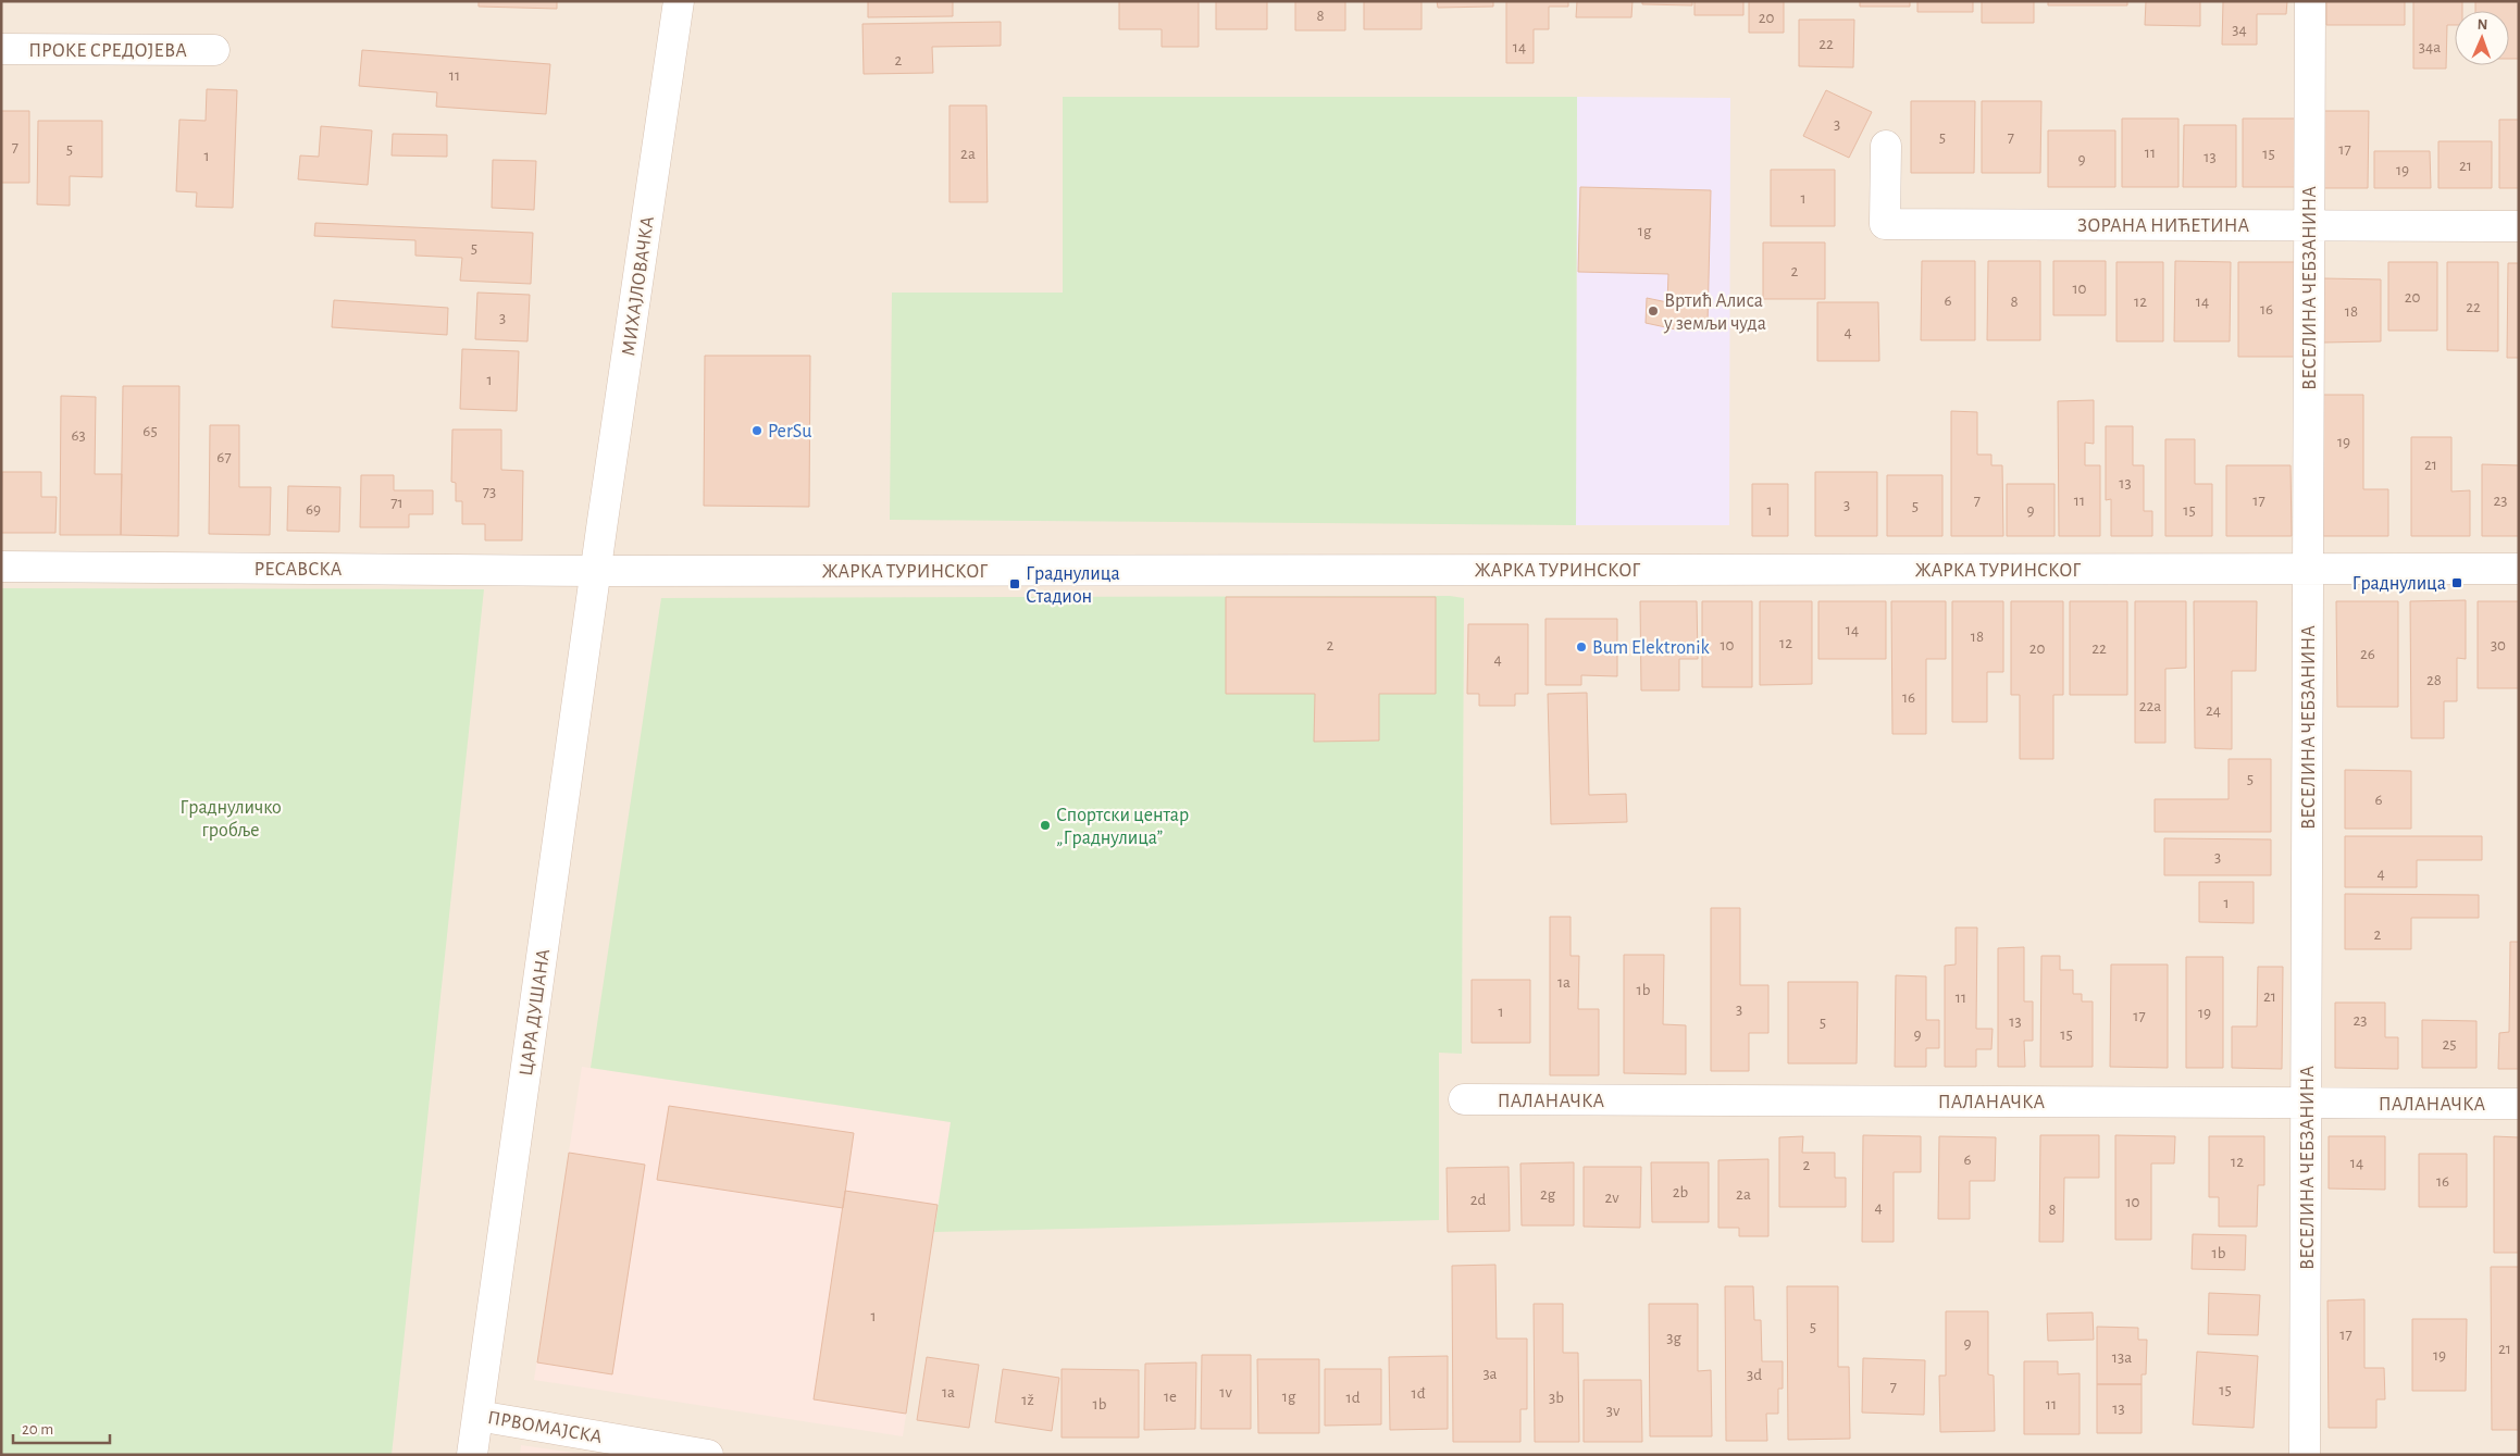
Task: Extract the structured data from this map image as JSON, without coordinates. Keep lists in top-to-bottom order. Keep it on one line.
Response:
{"streets":{"street":["ПРОКЕ СРЕДОЈЕВА","ЗОРАНА НИЋЕТИНА","МИХАЈЛОВАЧКА","ВЕСЕЛИНА ЧЕБЗАНИНА","РЕСАВСКА","ЖАРКА ТУРИНСКОГ","ЦАРА ДУШАНА","ПАЛАНАЧКА","ПРВОМАЈСКА"]},"crossings":[["ЗОРАНА НИЋЕТИНА","ВЕСЕЛИНА ЧЕБЗАНИНА"],["МИХАЈЛОВАЧКА","РЕСАВСКА"],["МИХАЈЛОВАЧКА","ЖАРКА ТУРИНСКОГ"],["МИХАЈЛОВАЧКА","ЦАРА ДУШАНА"],["ВЕСЕЛИНА ЧЕБЗАНИНА","ЖАРКА ТУРИНСКОГ"],["ВЕСЕЛИНА ЧЕБЗАНИНА","ПАЛАНАЧКА"],["РЕСАВСКА","ЖАРКА ТУРИНСКОГ"],["РЕСАВСКА","ЦАРА ДУШАНА"],["ЖАРКА ТУРИНСКОГ","ЦАРА ДУШАНА"],["ЦАРА ДУШАНА","ПРВОМАЈСКА"]],"parks":["Граднуличко гробље"],"places":{"other":["Вртић Алиса у земљи чуда","PerSu","Bum Elektronik","Спортски центар „Граднулица”"],"transit":["Граднулица","Граднулица Стадион"]},"house_numbers":["8","20","34","22","14","34a","2","11","3","5","7","7","5","17","11","2a","15","1","13","9","21","19","1","1g","5","2","10","20","6","8","12","14","22","16","18","3","4","1","65","63","19","67","21","13","73","7","11","17","23","71","3","5","69","1","9","15","14","18","12","2","10","30","20","22","26","4","28","16","22a","24","5","6","3","4","1","2","1a","1b","21","11","3","1","19","17","23","13","5","9","15","25","6","12","14","2","16","2b","2g","2a","2v","2d","10","4","8","1b","1","5","17","3g","9","21","19","13a","3a","3d","7","15","1a","1v","1đ","1e","1g","1d","3b","1ž","1b","11","13","3v"],"scale_bar":"20 m","north":"top"}
